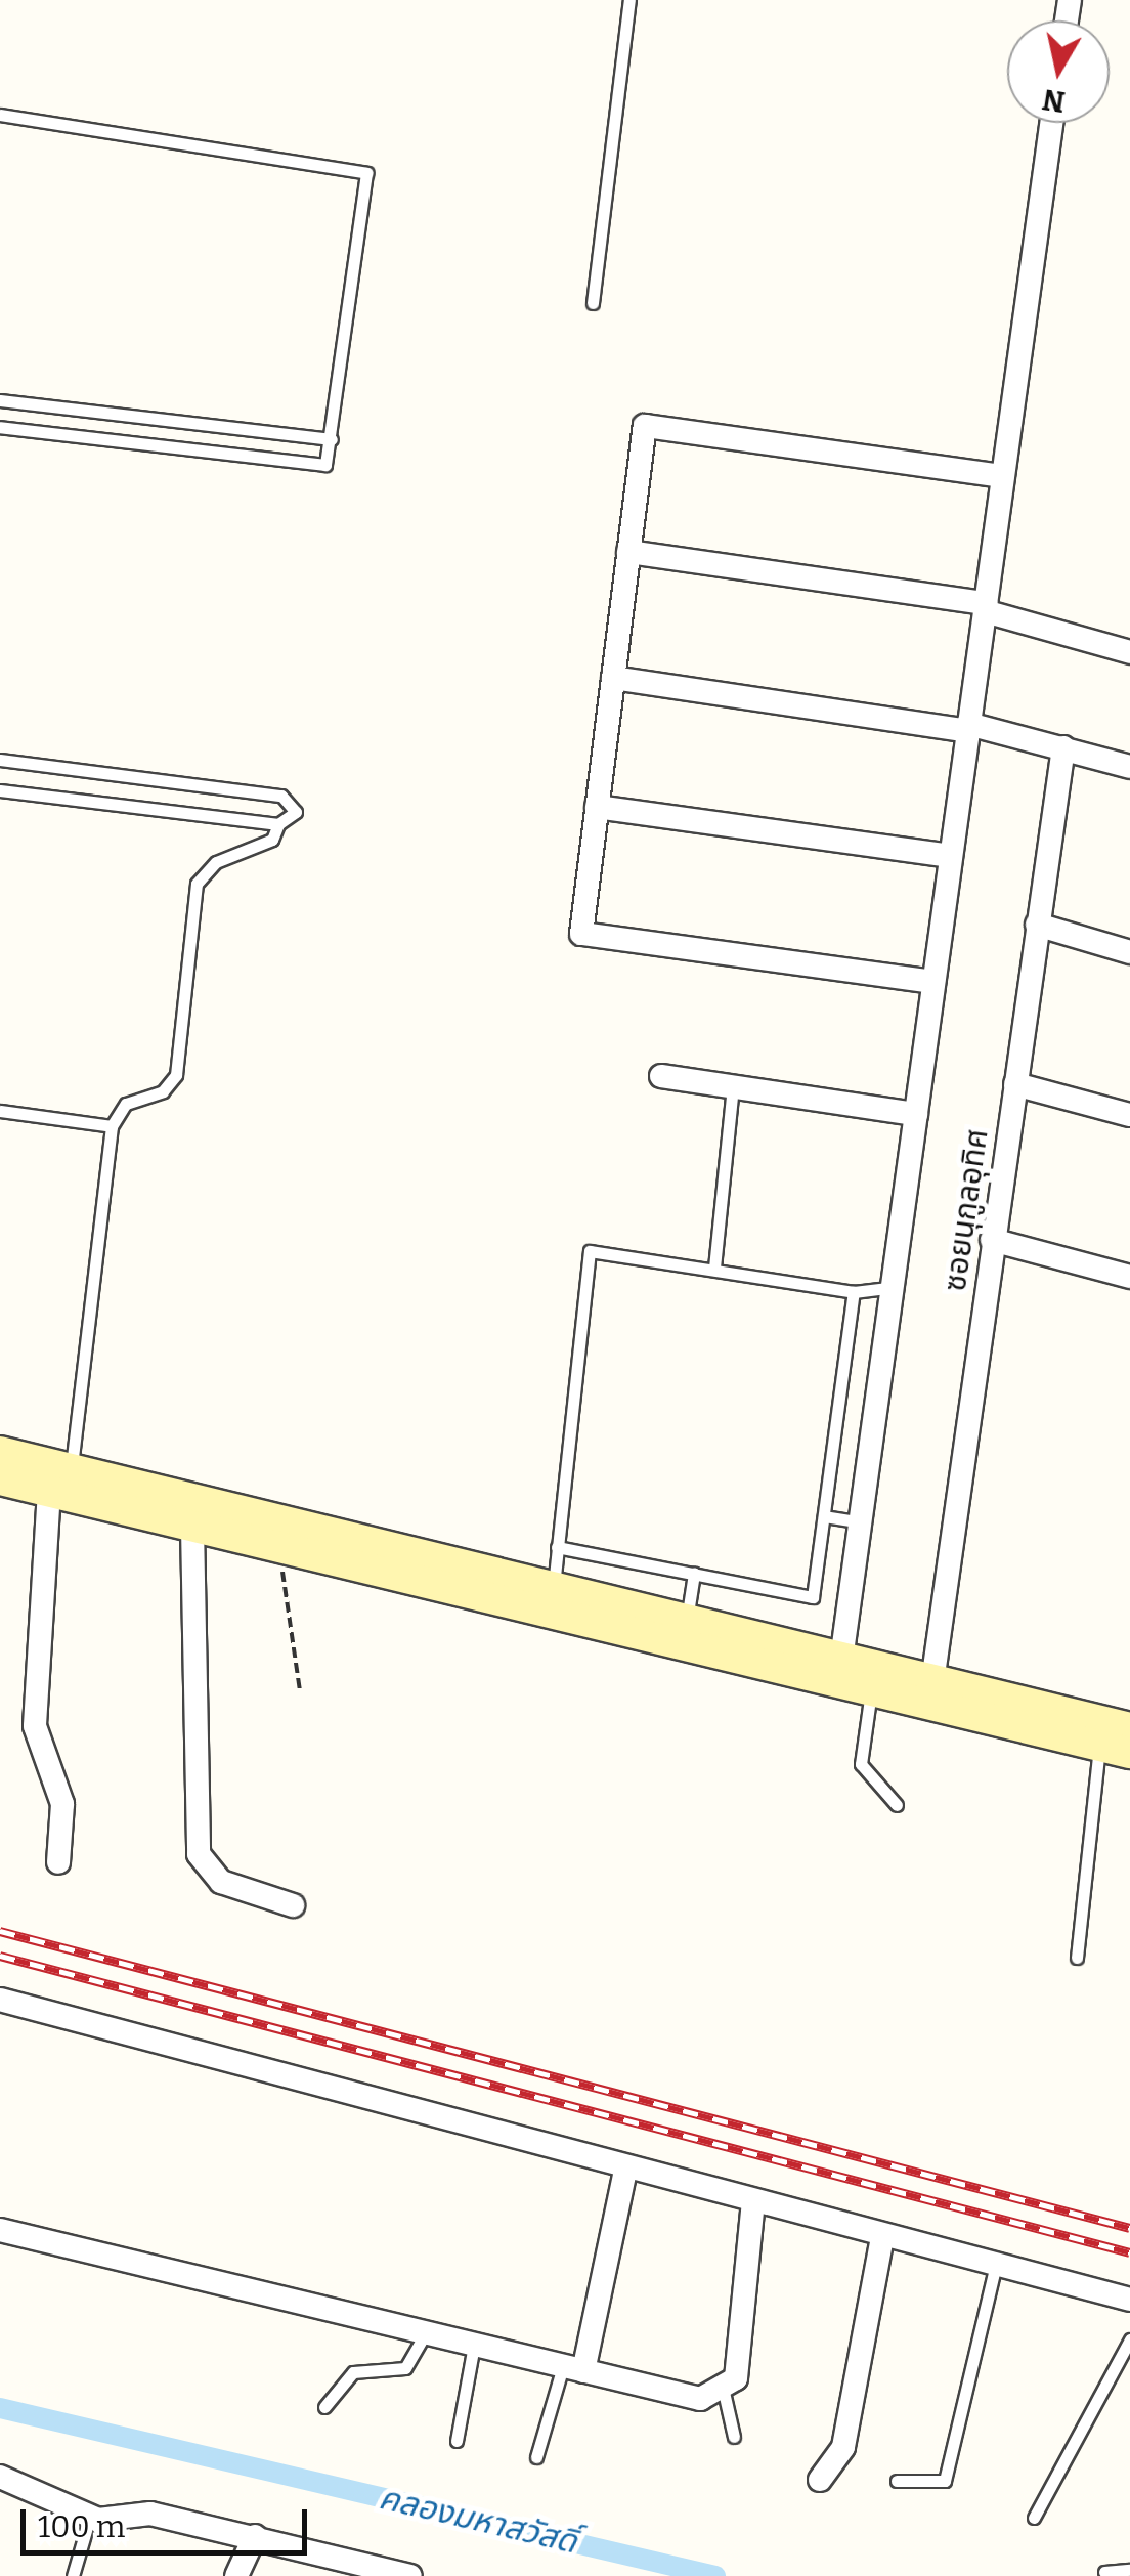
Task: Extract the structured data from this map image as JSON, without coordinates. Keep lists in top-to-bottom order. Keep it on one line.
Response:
{"streets":{"street":["ซอยนุกูลอุทิศ"]},"water":["คลองมหาสวัสดิ์"],"scale_bar":"100 m","north":"bottom"}
